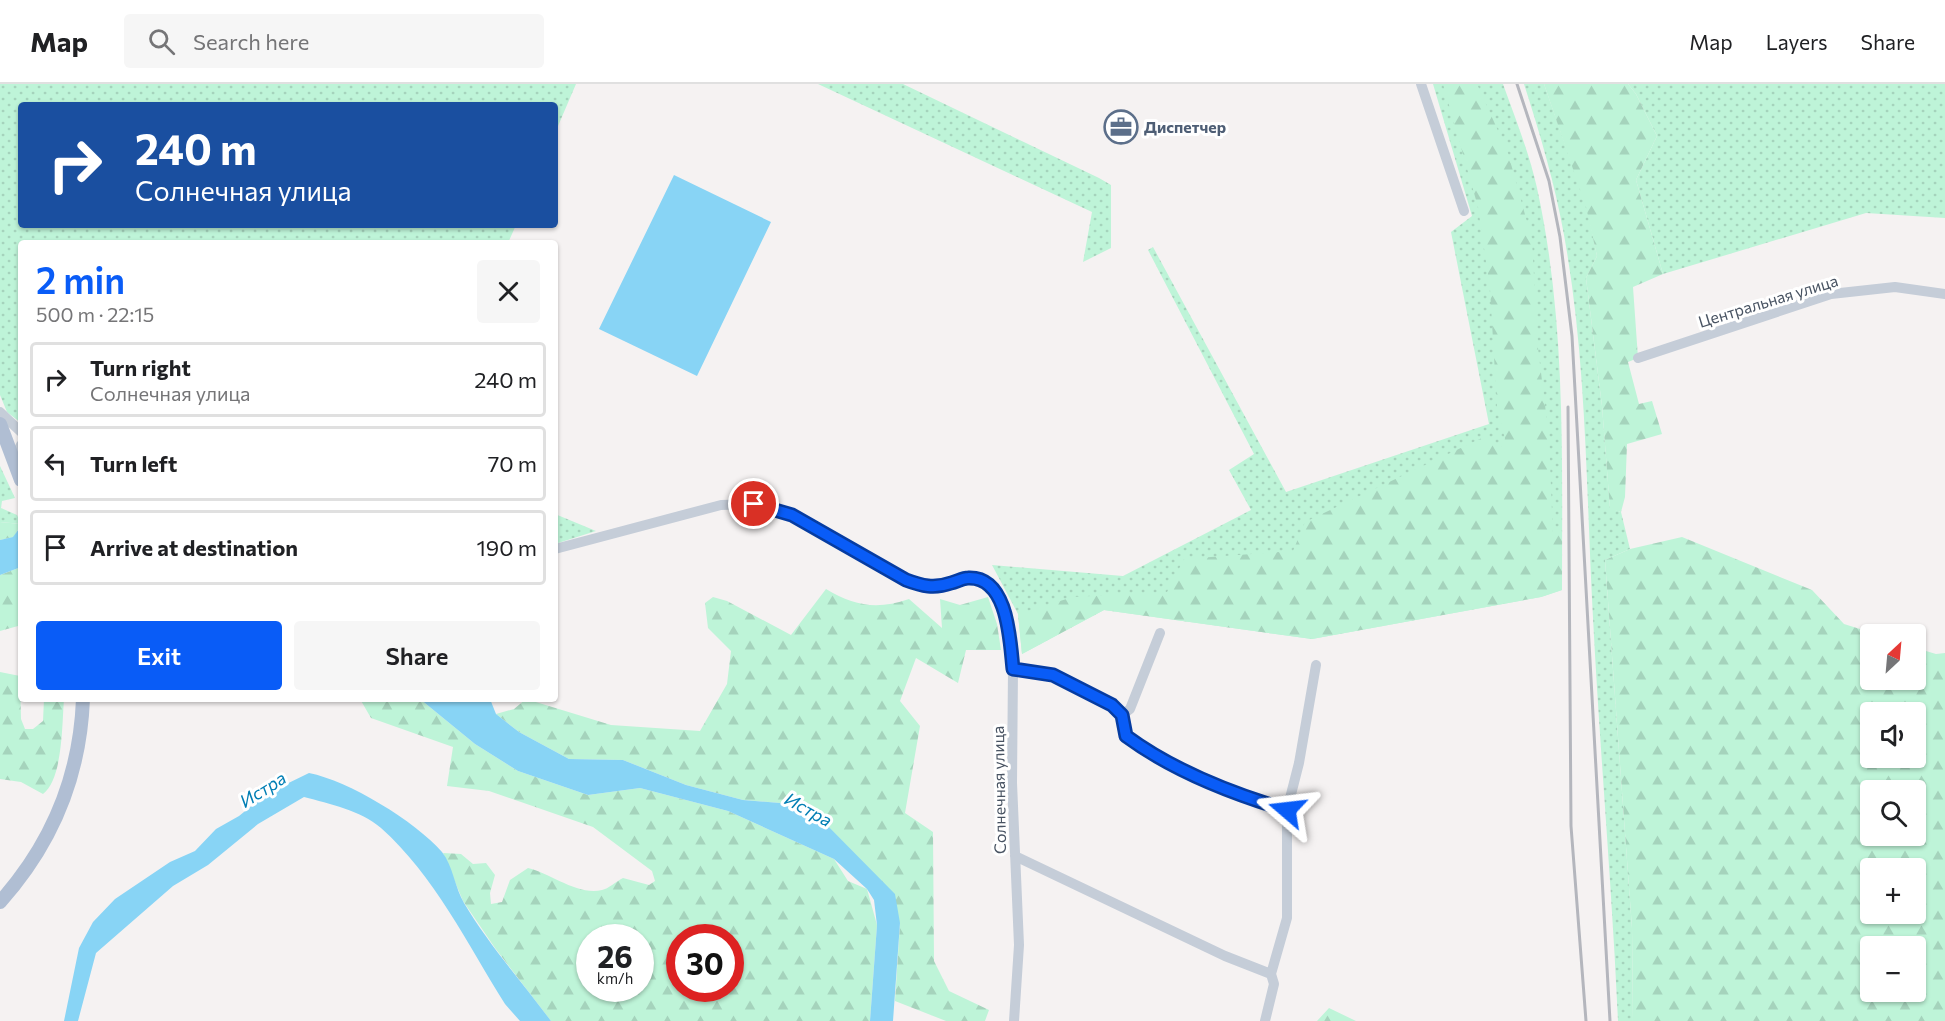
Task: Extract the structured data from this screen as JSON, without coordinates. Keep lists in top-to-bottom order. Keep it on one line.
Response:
{"streets":{"street":["Центральная улица","Солнечная улица"]},"water":["Истра"],"places":{"office":["Диспетчер"]},"north":"top right","page":{"header":"Map","search":"Search here","nav":["Map","Layers","Share"],"turn":["240 m","Солнечная улица"],"heading":["2 min","500 m · 22:15"],"list":[{"name":"Turn right","note":"Солнечная улица","value":"240 m"},{"name":"Turn left","value":"70 m"},{"name":"Arrive at destination","value":"190 m"}],"buttons":["Exit","Share"],"map_buttons":["+","−"],"speed":"26 km/h","limit":"30"}}
